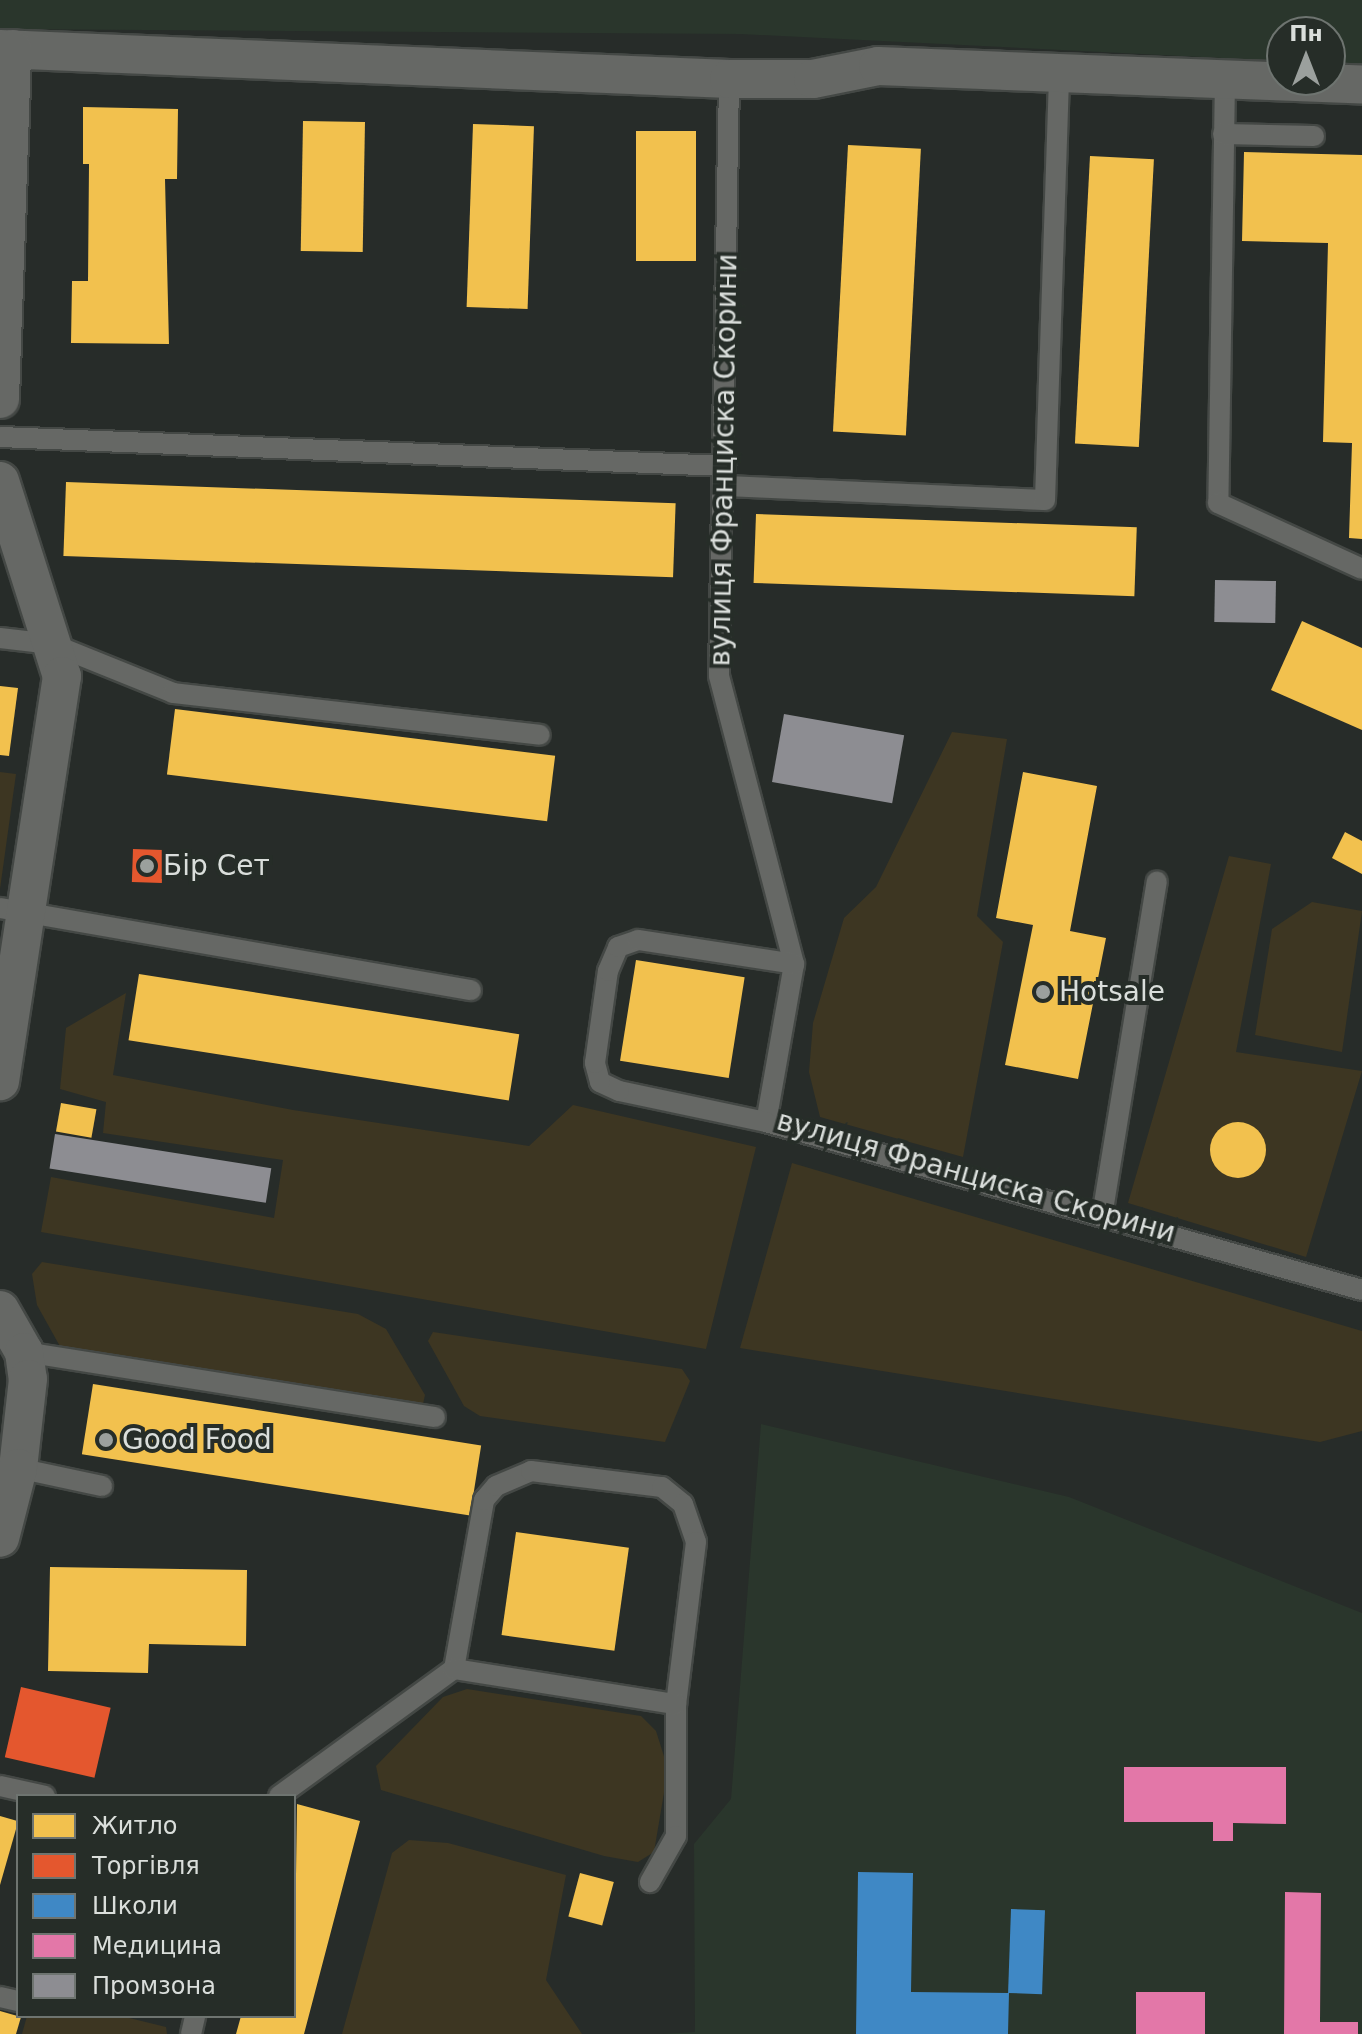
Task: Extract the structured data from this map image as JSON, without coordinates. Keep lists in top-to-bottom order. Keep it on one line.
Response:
{"streets":{"lane":["вулиця Франциска Скорини"]},"places":["Бір Сет","Hotsale","Good Food"],"legend":["Житло","Торгівля","Школи","Медицина","Промзона"],"north":"top"}
